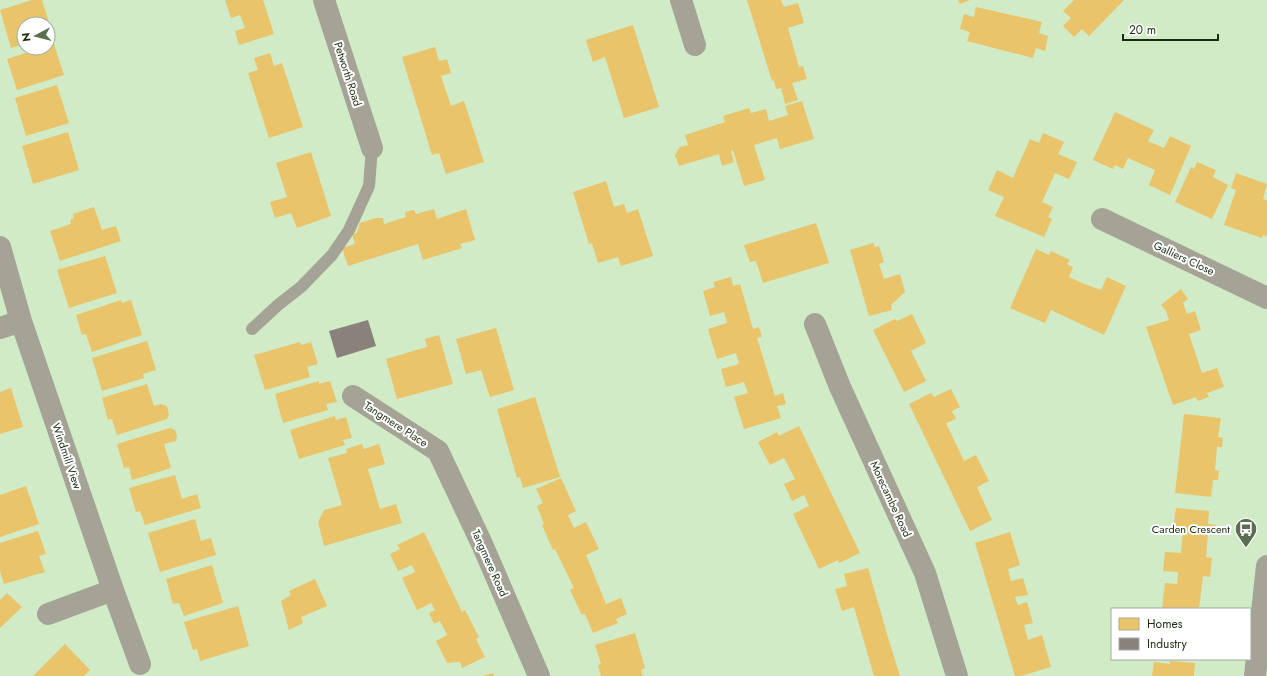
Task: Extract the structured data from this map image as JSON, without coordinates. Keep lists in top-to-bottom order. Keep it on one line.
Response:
{"streets":{"street":["Petworth Road","Galliers Close","Tangmere Place","Windmill View","Morecambe Road","Tangmere Road"]},"crossings":[["Tangmere Place","Tangmere Road"]],"places":{"bus stop":["Carden Crescent"]},"legend":["Homes","Industry"],"scale_bar":"20 m","north":"left"}
